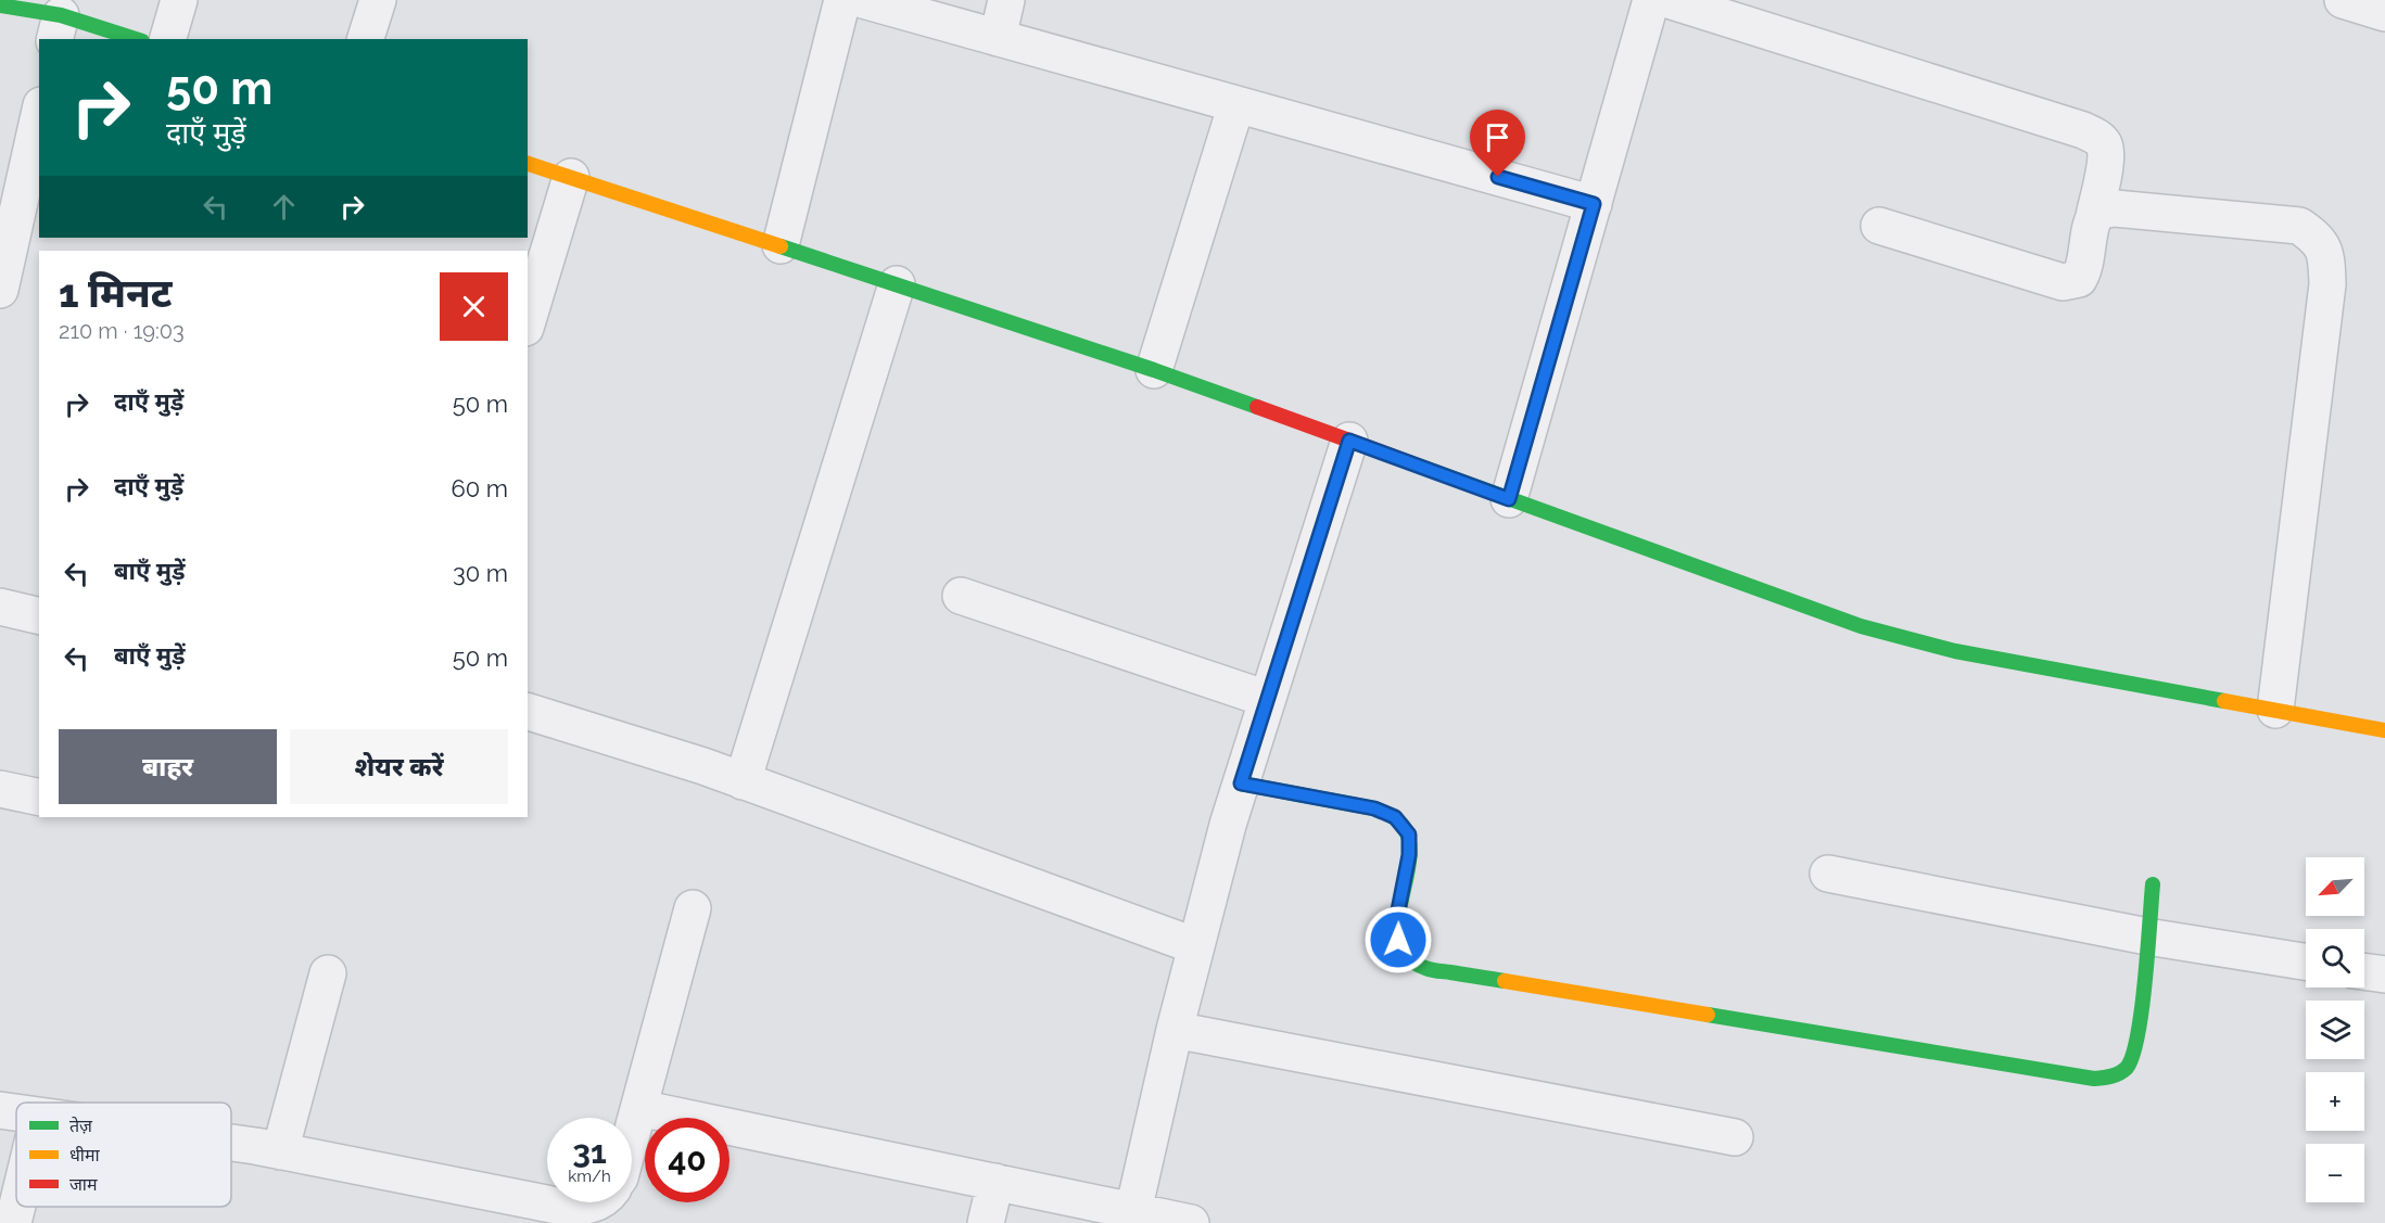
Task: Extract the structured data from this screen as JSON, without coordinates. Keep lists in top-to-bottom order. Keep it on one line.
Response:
{"legend":["तेज़","धीमा","जाम"],"north":"bottom left","page":{"turn":["50 m","दाएँ मुड़ें"],"heading":["1 मिनट","210 m · 19:03"],"list":[{"name":"दाएँ मुड़ें","value":"50 m"},{"name":"दाएँ मुड़ें","value":"60 m"},{"name":"बाएँ मुड़ें","value":"30 m"},{"name":"बाएँ मुड़ें","value":"50 m"}],"buttons":["बाहर","शेयर करें"],"map_buttons":["+","−"],"speed":"31 km/h","limit":"40"}}
